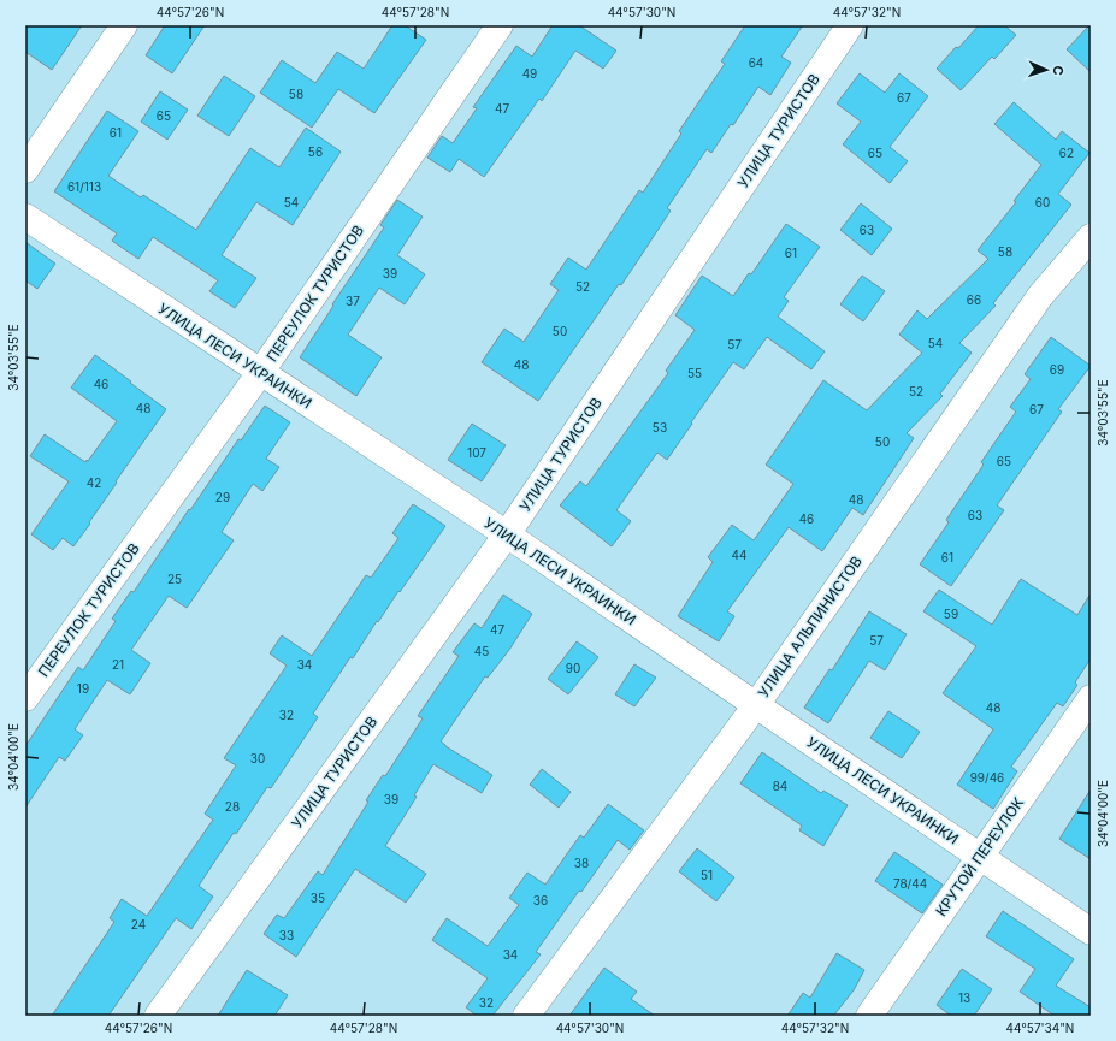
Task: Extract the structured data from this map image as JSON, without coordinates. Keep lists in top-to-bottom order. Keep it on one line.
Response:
{"streets":{"street":["УЛИЦА ТУРИСТОВ","ПЕРЕУЛОК ТУРИСТОВ","УЛИЦА ЛЕСИ УКРАИНКИ","УЛИЦА АЛЬПИНИСТОВ","КРУТОЙ ПЕРЕУЛОК"]},"crossings":[["УЛИЦА ТУРИСТОВ","УЛИЦА ЛЕСИ УКРАИНКИ"],["ПЕРЕУЛОК ТУРИСТОВ","УЛИЦА ЛЕСИ УКРАИНКИ"],["УЛИЦА ЛЕСИ УКРАИНКИ","УЛИЦА АЛЬПИНИСТОВ"],["УЛИЦА ЛЕСИ УКРАИНКИ","КРУТОЙ ПЕРЕУЛОК"]],"house_numbers":["64","49","58","67","47","65","61","56","65","62","61/113","54","60","63","58","61","39","52","66","37","50","54","57","48","69","55","46","52","48","67","53","50","107","65","42","29","48","63","46","44","61","25","59","47","57","45","21","34","90","19","48","32","30","99/46","84","39","28","38","51","78/44","35","36","24","33","34","13","32"],"north":"right","coordinates":["44°57'26\"N","44°57'28\"N","44°57'30\"N","44°57'32\"N","34°03'55\"E","34°04'00\"E","44°57'34\"N"]}
